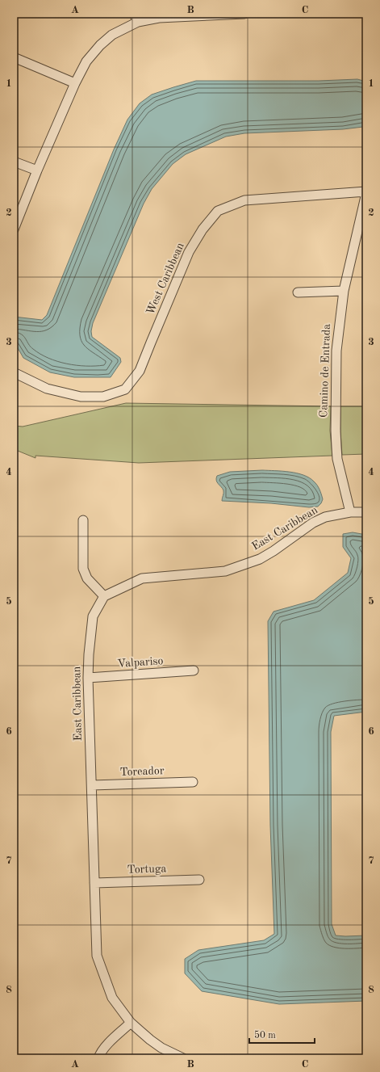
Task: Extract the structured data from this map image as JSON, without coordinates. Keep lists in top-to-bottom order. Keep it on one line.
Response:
{"streets":{"street":["West Caribbean","Camino de Entrada","East Caribbean","Valpariso","Toreador","Tortuga"]},"crossings":[["West Caribbean","Camino de Entrada"],["Camino de Entrada","East Caribbean"],["East Caribbean","Valpariso"],["East Caribbean","Toreador"],["East Caribbean","Tortuga"]],"scale_bar":"50 m","grid":{"columns":["A","B","C"],"rows":["1","2","3","4","5","6","7","8"]}}
